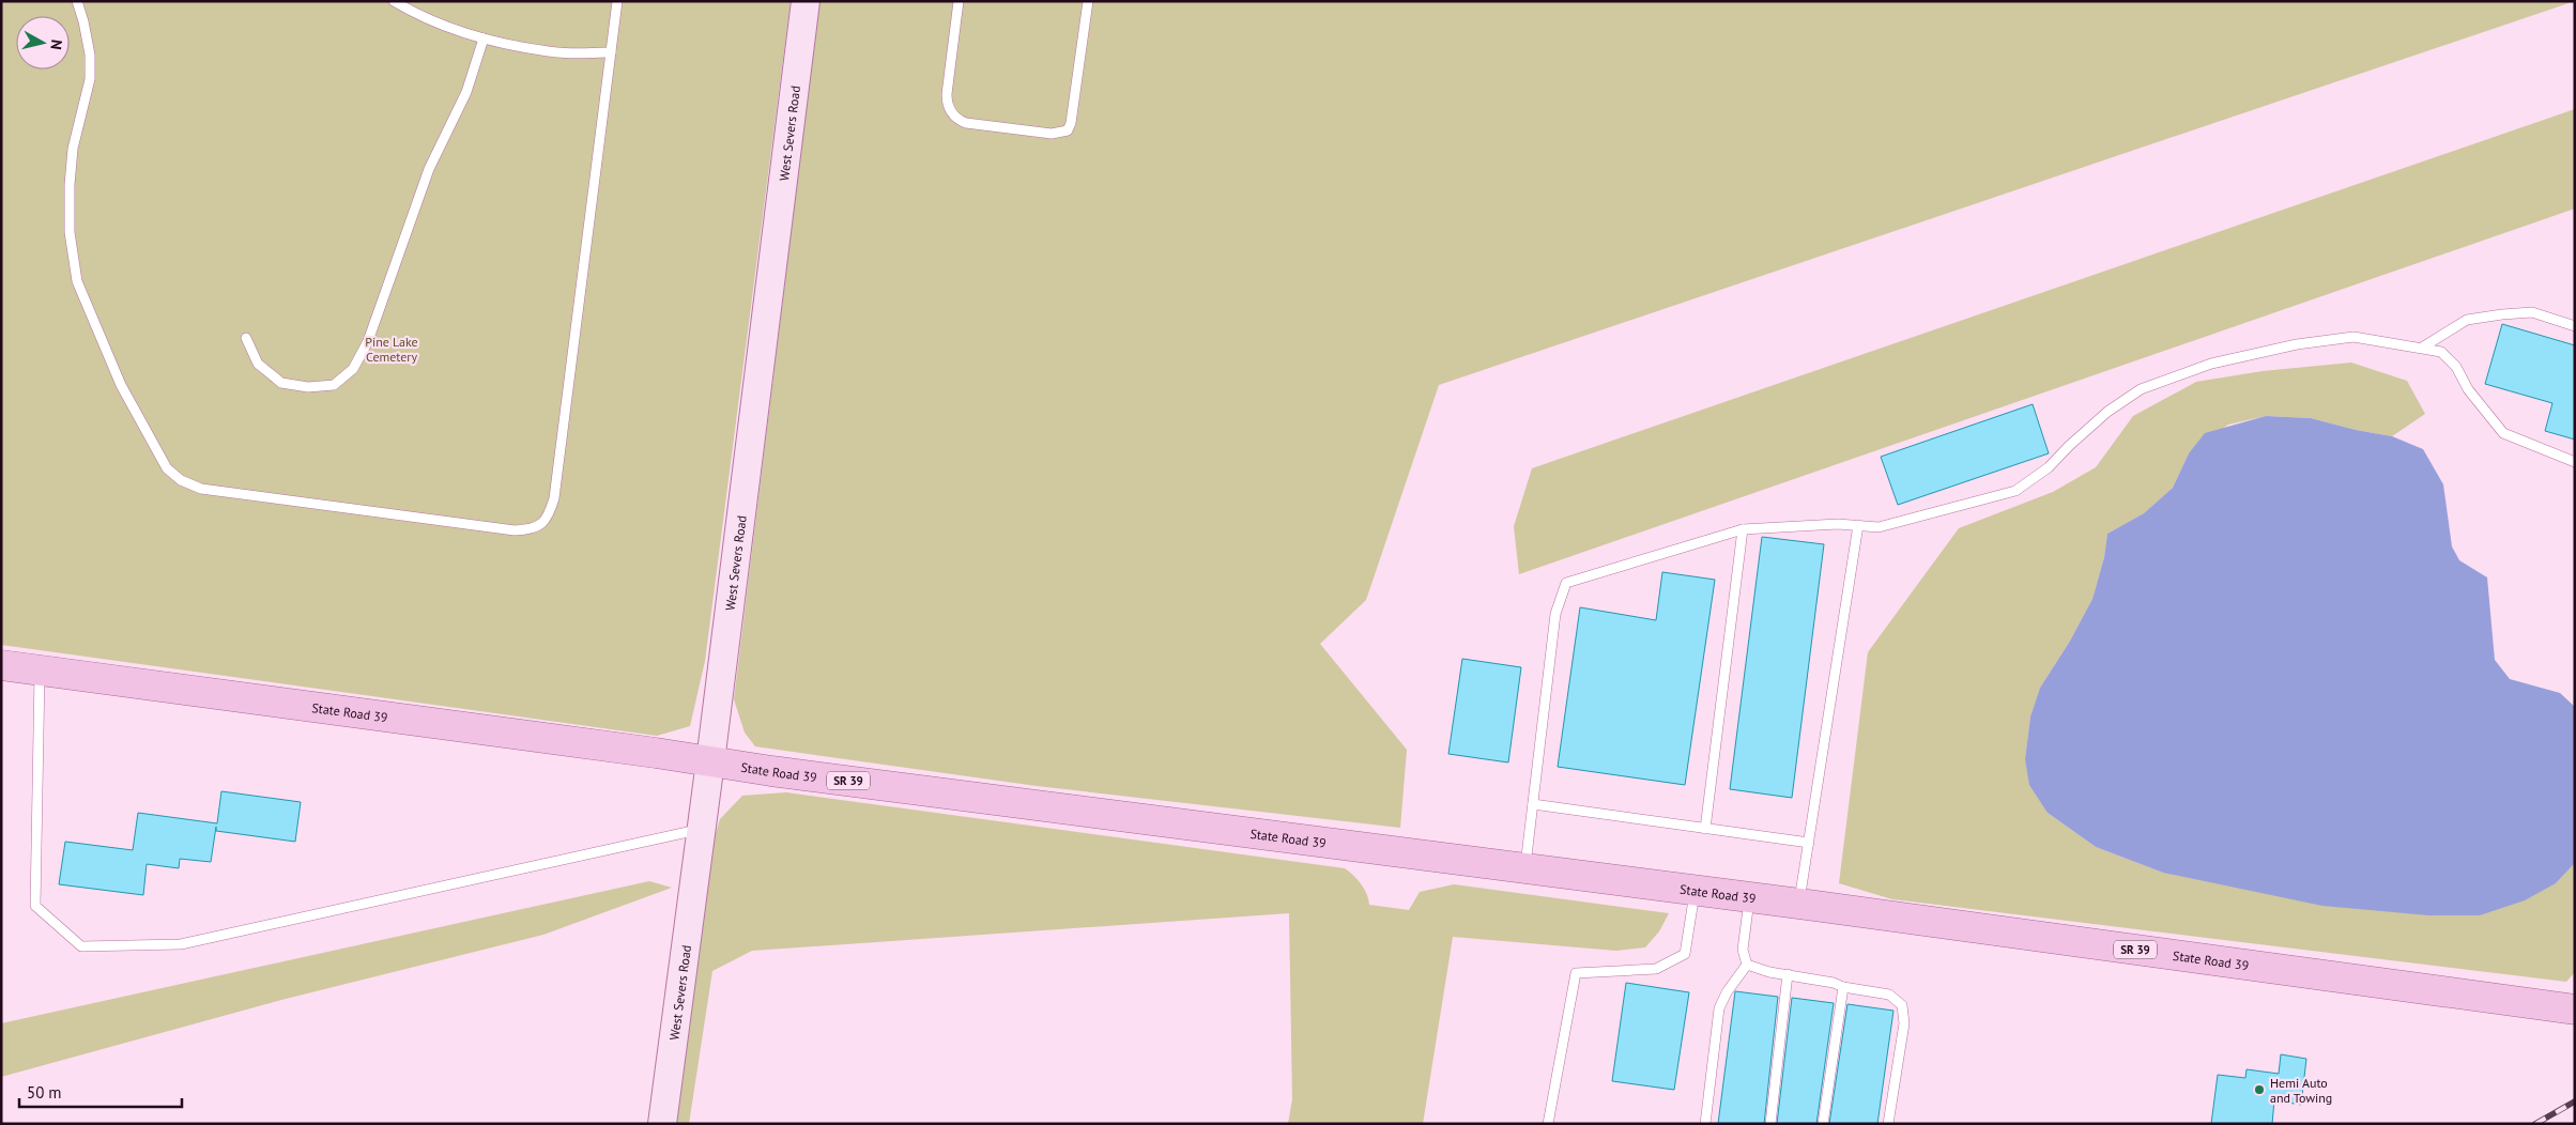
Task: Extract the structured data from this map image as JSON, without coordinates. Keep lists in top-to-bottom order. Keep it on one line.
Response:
{"streets":{"main road":["State Road 39","SR 39"],"street":["West Severs Road"]},"crossings":[["West Severs Road","State Road 39"]],"parks":["Pine Lake Cemetery"],"places":["Hemi Auto and Towing"],"scale_bar":"50 m","north":"right"}
